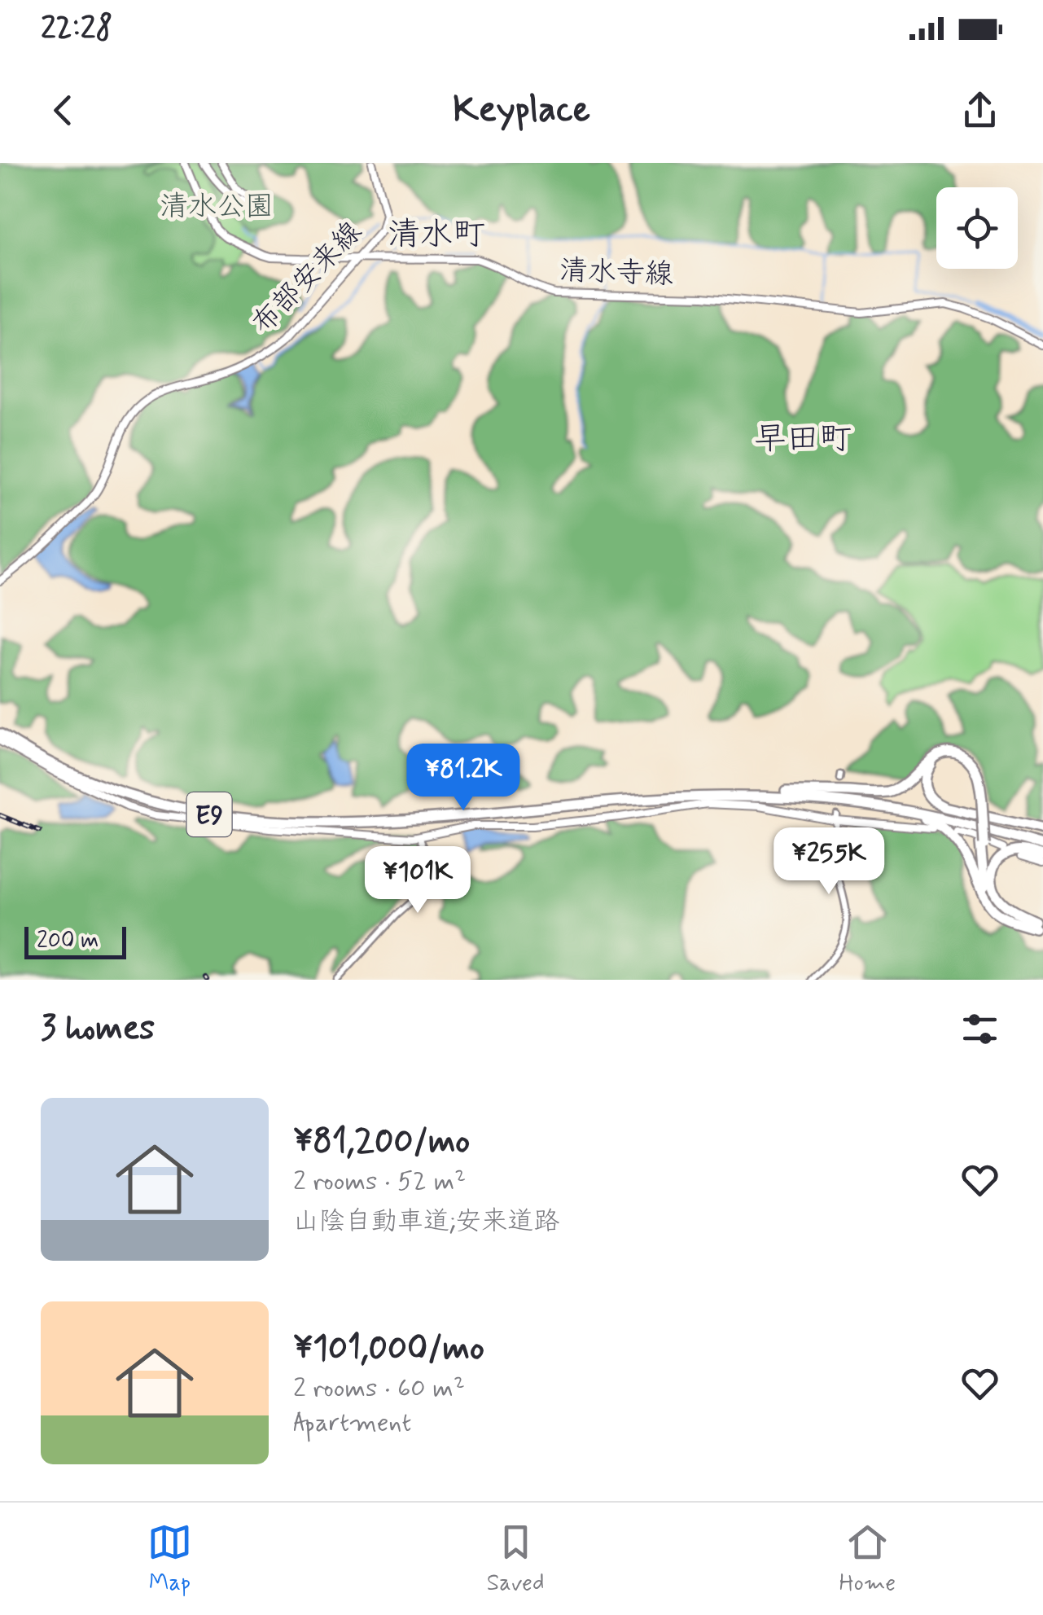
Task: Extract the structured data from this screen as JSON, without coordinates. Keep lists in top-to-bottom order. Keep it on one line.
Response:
{"streets":{"highway":["E9"],"main road":["清水寺線","布部安来線"]},"crossings":[["清水寺線","布部安来線"]],"districts":["清水町","早田町"],"parks":["清水公園"],"scale_bar":"200 m","page":{"status":"22:28","header":"Keyplace","price":["¥81.2K","¥255K","¥101K"],"scale":"200 m","heading":"3 homes","list":[{"name":"¥81,200/mo","note":"2 rooms · 52 m² · 山陰自動車道;安来道路"},{"name":"¥101,000/mo","note":"2 rooms · 60 m² · Apartment"}],"tabs":["Map","Saved","Home"]}}
